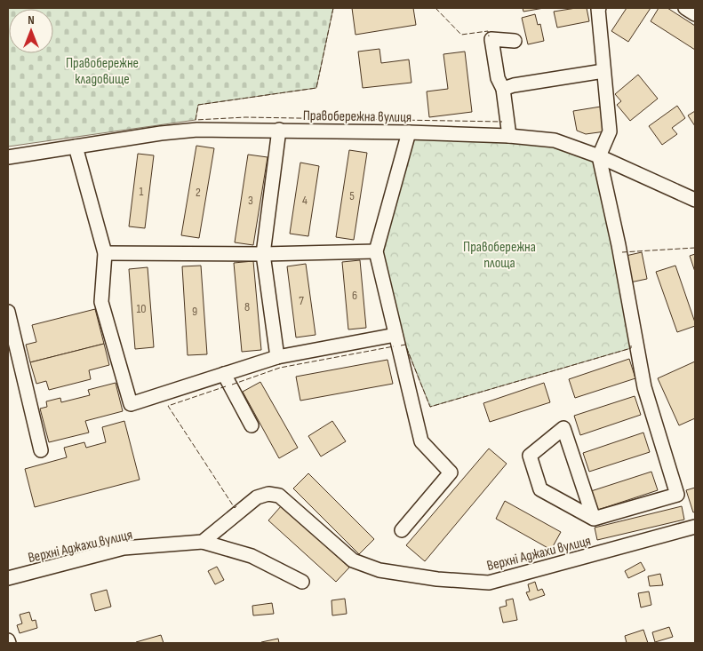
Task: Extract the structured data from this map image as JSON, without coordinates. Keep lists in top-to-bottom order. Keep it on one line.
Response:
{"streets":{"street":["Правобережна вулиця","Верхні Аджахи вулиця"]},"parks":["Правобережне кладовище","Правобережна площа"],"house_numbers":["1","2","5","3","4","6","7","8","10","9"],"north":"top"}
